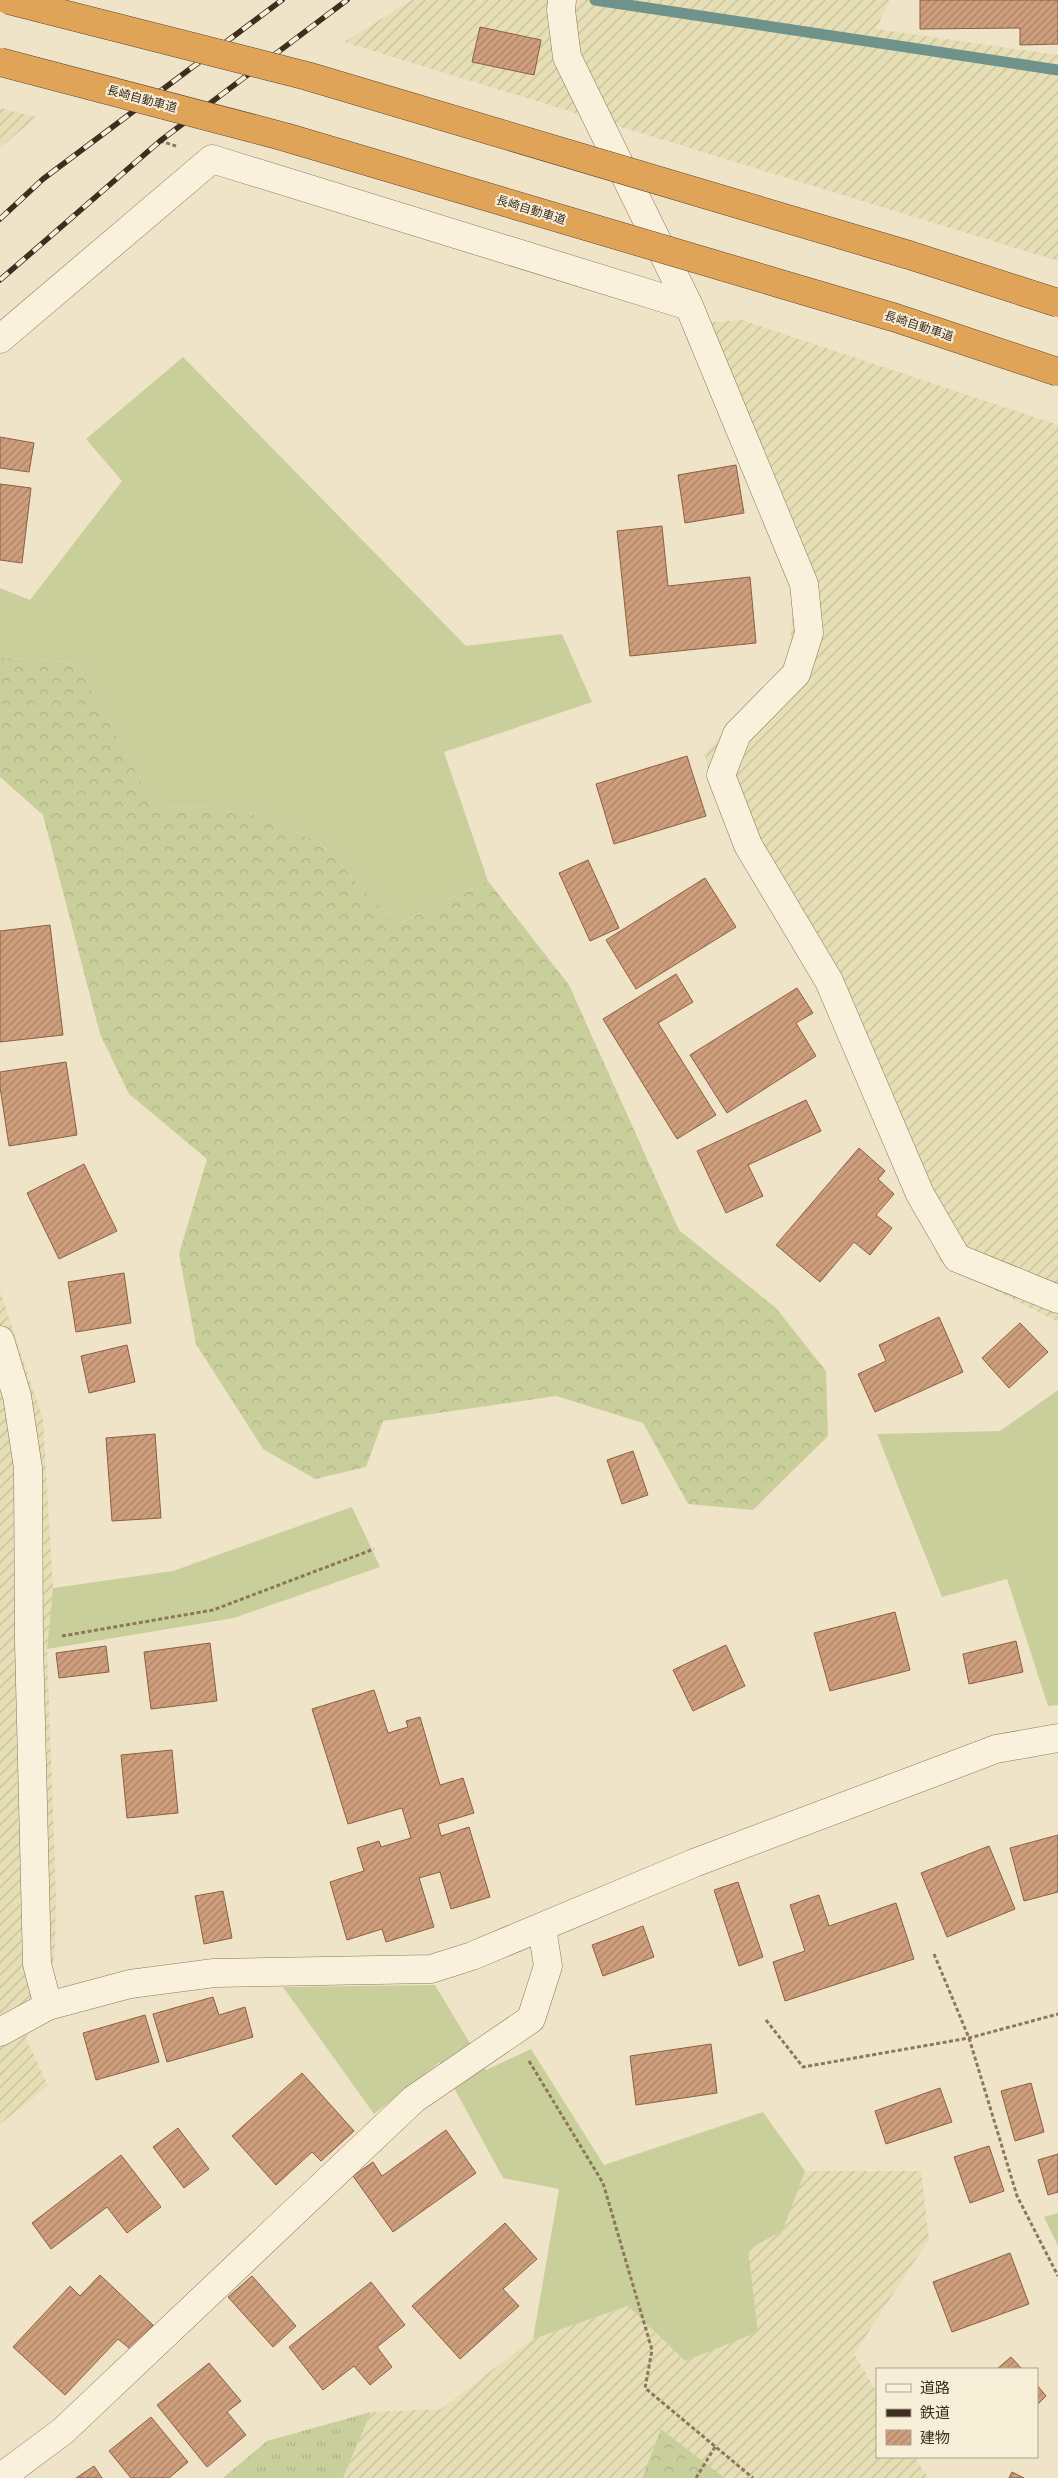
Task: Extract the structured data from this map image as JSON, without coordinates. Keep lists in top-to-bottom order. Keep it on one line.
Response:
{"streets":{"highway":["長崎自動車道"]},"legend":["道路","鉄道","建物"]}
